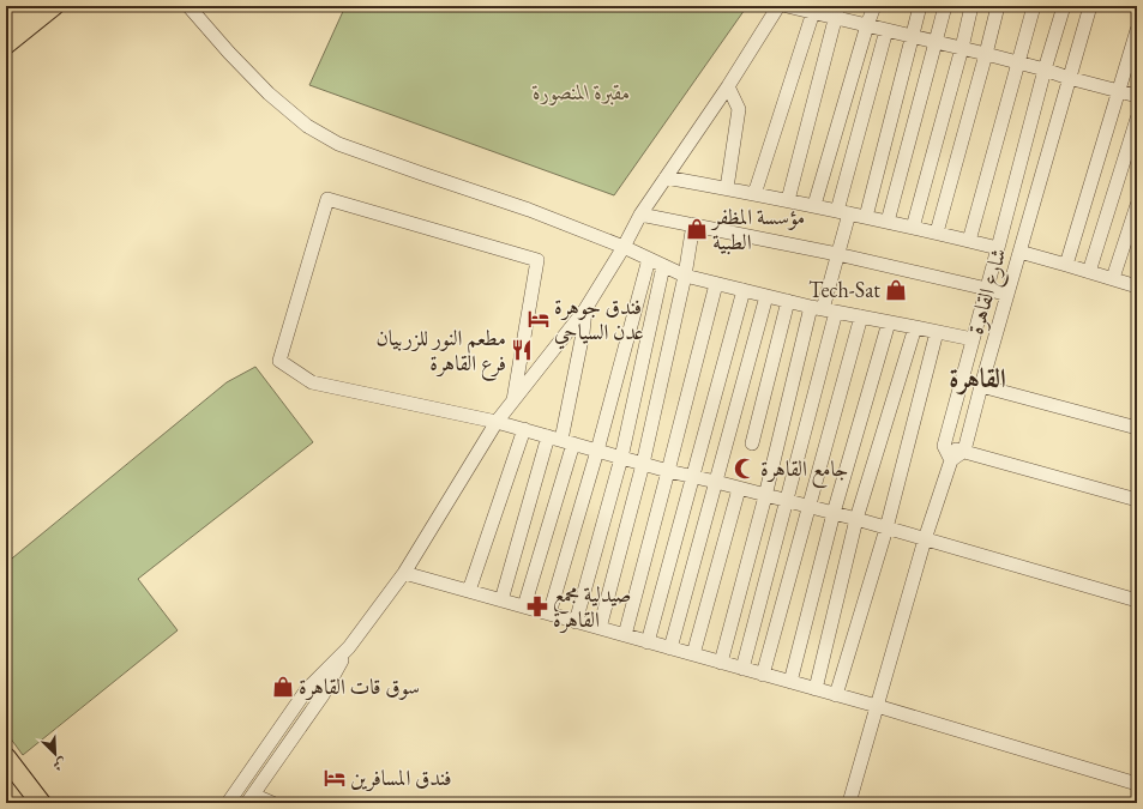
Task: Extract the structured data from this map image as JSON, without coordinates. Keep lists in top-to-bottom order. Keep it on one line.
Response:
{"streets":{"street":["شارع القاهرة"]},"districts":["القاهرة"],"parks":["مقبرة المنصورة"],"places":{"shop":["مؤسسة المظفر الطبية","Tech-Sat","سوق قات القاهرة"],"hotel":["فندق جوهرة عدن السياحي","فندق المسافرين"],"restaurant":["مطعم النور للزربيان فرع القاهرة"],"mosque":["جامع القاهرة"],"pharmacy":["صيدلية مجمع القاهرة"]},"north":"bottom right"}
